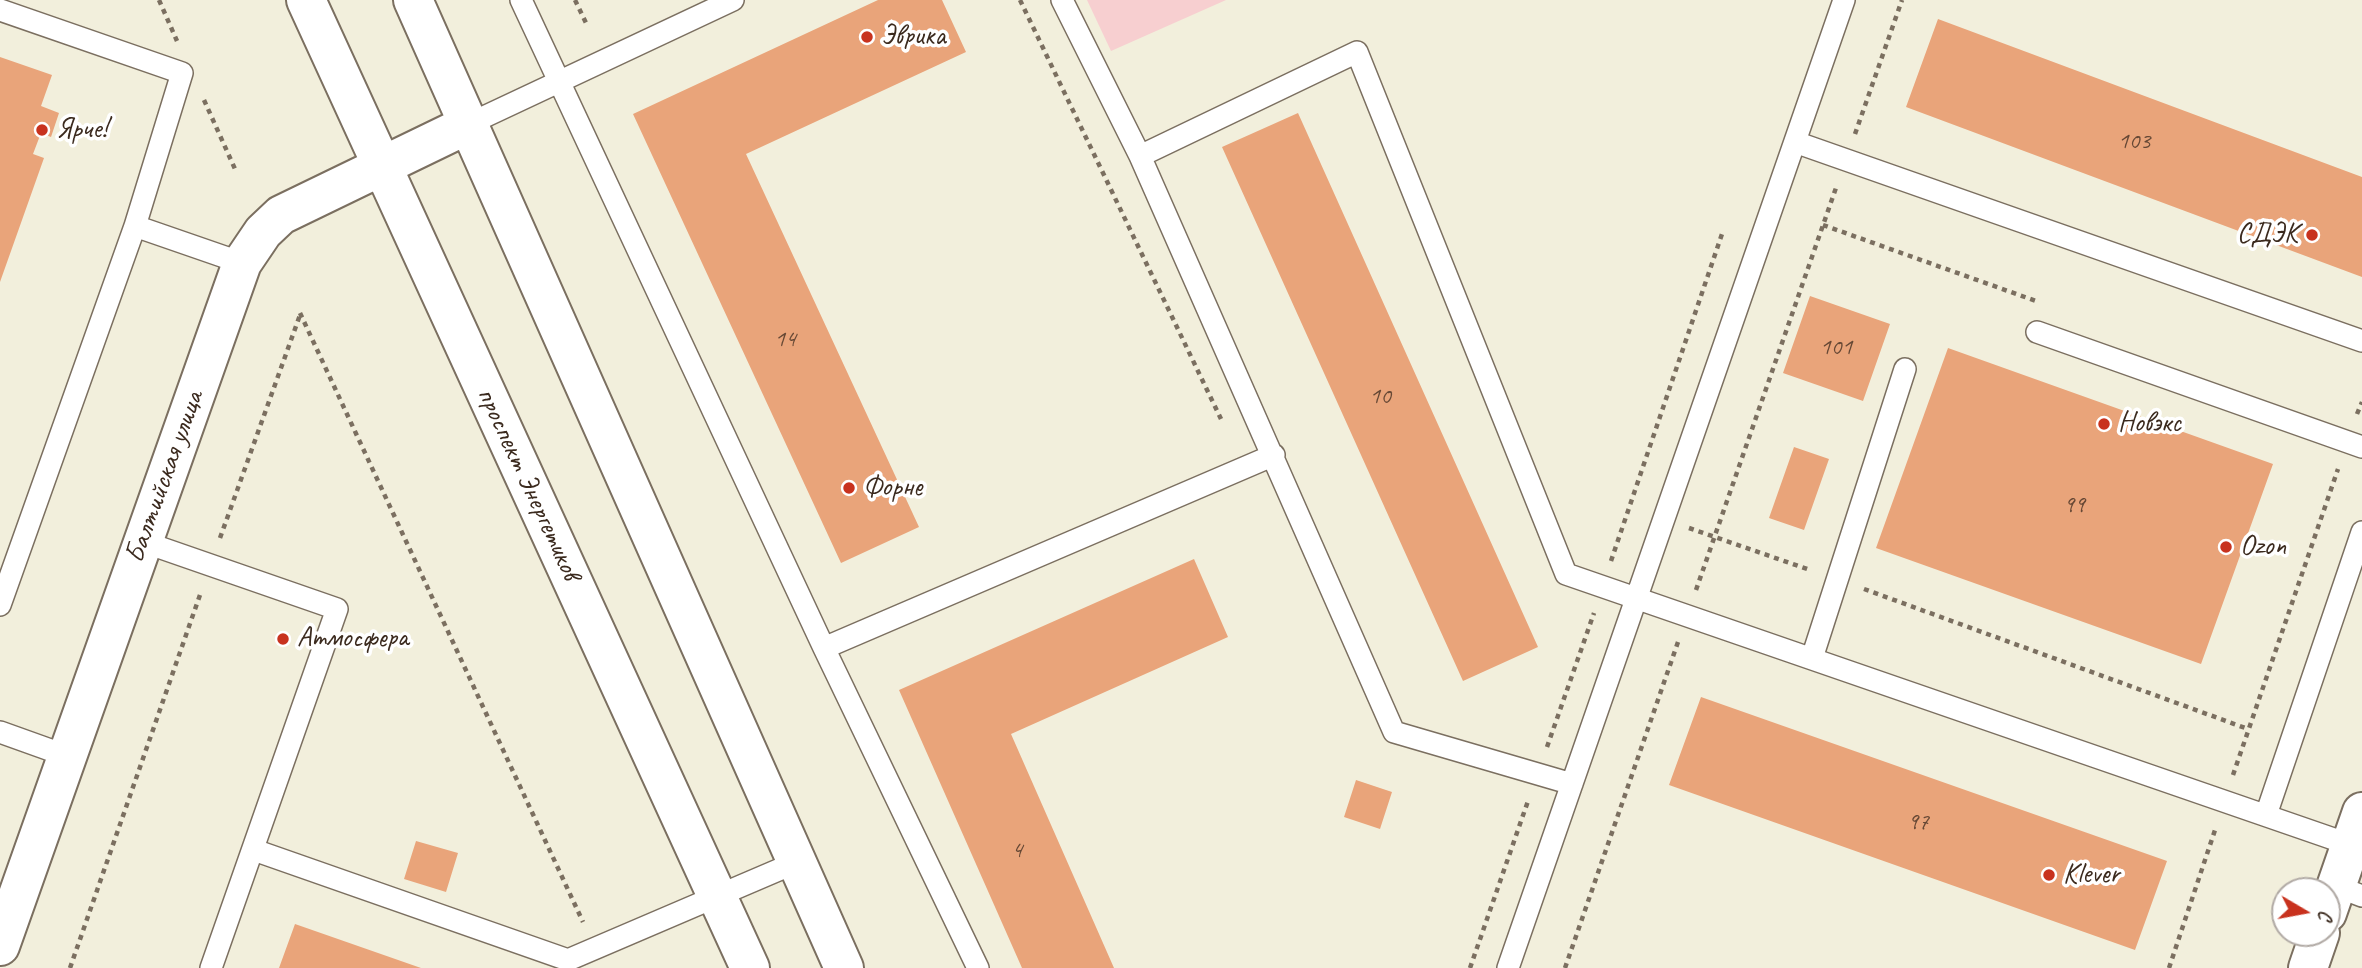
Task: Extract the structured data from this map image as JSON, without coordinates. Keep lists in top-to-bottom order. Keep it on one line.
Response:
{"streets":{"street":["Балтийская улица","проспект Энергетиков"]},"crossings":[["Балтийская улица","проспект Энергетиков"]],"places":["Эврика","Ярче!","СДЭК","Новэкс","Форне","Ozon","Атмосфера","Klever"],"house_numbers":["103","14","101","10","99","97","4"],"north":"right"}
